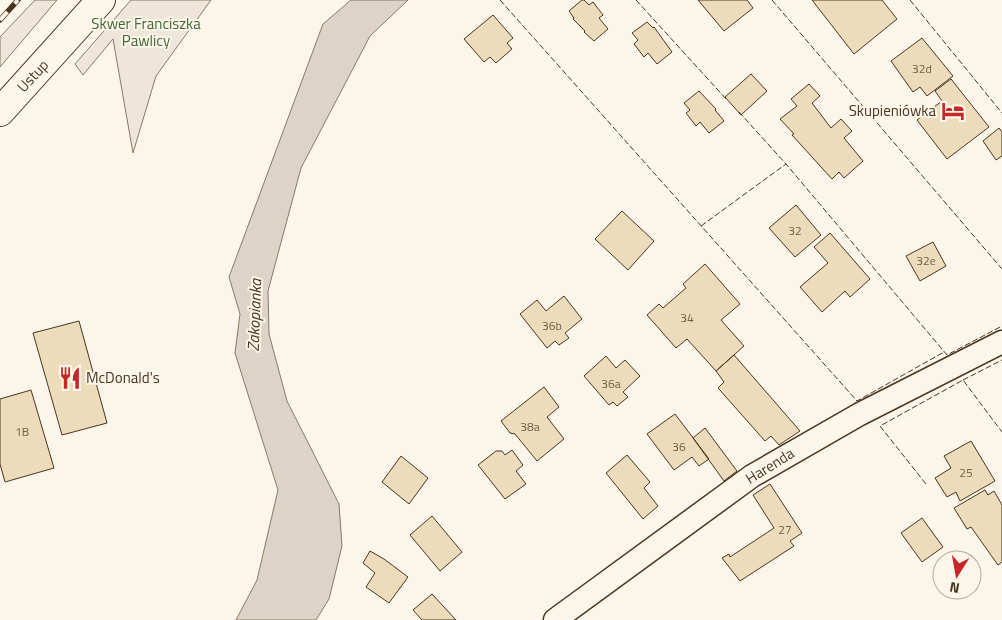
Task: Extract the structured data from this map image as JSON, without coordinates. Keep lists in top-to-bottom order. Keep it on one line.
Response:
{"streets":{"main road":["Ustup"],"street":["Harenda"]},"water":["Zakopianka"],"parks":["Skwer Franciszka Pawlicy"],"places":{"hotel":["Skupieniówka"],"restaurant":["McDonald's"]},"house_numbers":["32d","32","32e","34","36b","36a","38a","1B","36","25","27"],"north":"bottom"}
